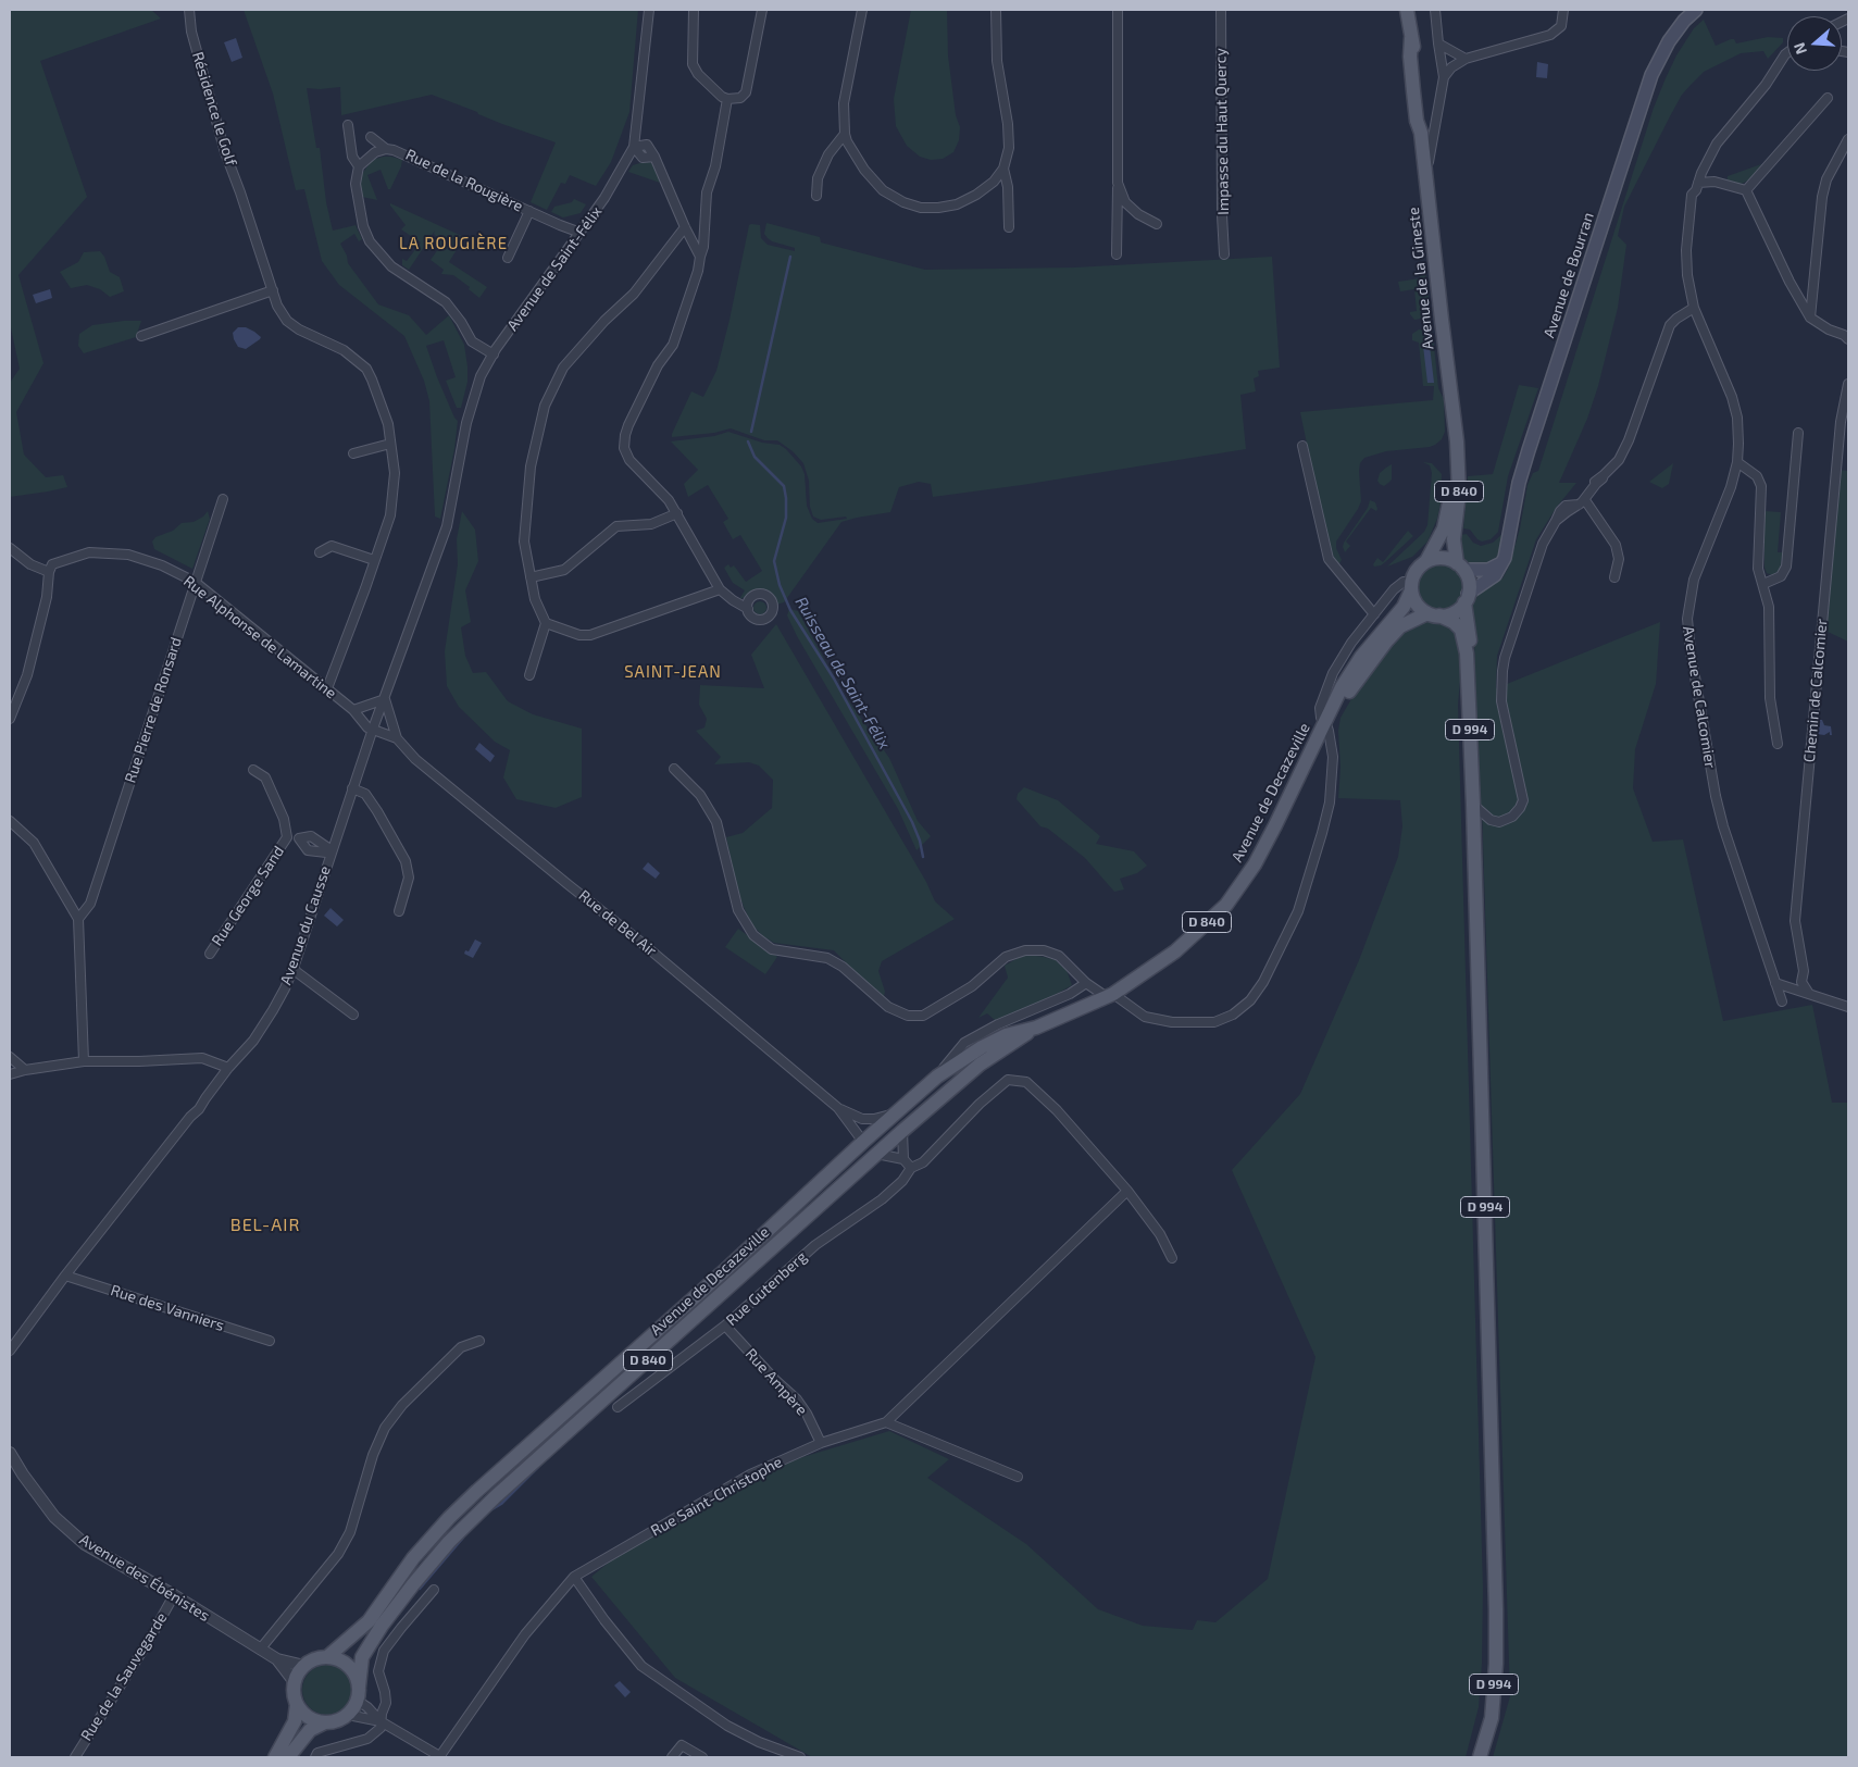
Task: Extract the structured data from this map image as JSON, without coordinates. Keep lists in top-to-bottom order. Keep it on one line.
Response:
{"streets":{"main road":["Avenue de Bourran","Avenue de la Gineste","D 840","D 994","Avenue de Decazeville"],"street":["Résidence le Golf","Impasse du Haut Quercy","Rue de la Rougière","Avenue de Saint-Félix","Rue Alphonse de Lamartine","Chemin de Calcomier","Avenue de Calcomier","Rue Pierre de Ronsard","Rue George Sand","Rue de Bel Air","Avenue du Causse","Rue Gutenberg","Rue des Vanniers","Rue Ampère","Rue Saint-Christophe","Avenue des Ébénistes","Rue de la Sauvegarde"]},"crossings":[["Résidence le Golf","Rue Alphonse de Lamartine"],["Rue de la Rougière","Avenue de Saint-Félix"],["Avenue de Saint-Félix","Avenue du Causse"],["Avenue de Bourran","D 840"],["Avenue de Bourran","D 994"],["Avenue de Bourran","Avenue de Decazeville"],["Avenue de la Gineste","D 840"],["D 840","D 994"],["D 840","Avenue de Decazeville"],["Rue Alphonse de Lamartine","Rue Pierre de Ronsard"],["Rue Alphonse de Lamartine","Rue de Bel Air"],["Rue Alphonse de Lamartine","Avenue du Causse"],["D 994","Avenue de Decazeville"],["Avenue de Decazeville","Rue de Bel Air"],["Avenue de Decazeville","Avenue des Ébénistes"],["Rue George Sand","Avenue du Causse"],["Rue de Bel Air","Avenue du Causse"],["Avenue du Causse","Rue des Vanniers"],["Rue Gutenberg","Rue Ampère"],["Rue Gutenberg","Rue Saint-Christophe"],["Rue Ampère","Rue Saint-Christophe"],["Avenue des Ébénistes","Rue de la Sauvegarde"]],"districts":["LA ROUGIÈRE","SAINT-JEAN","BEL-AIR"],"water":["Ruisseau de Saint-Félix"],"north":"left"}
